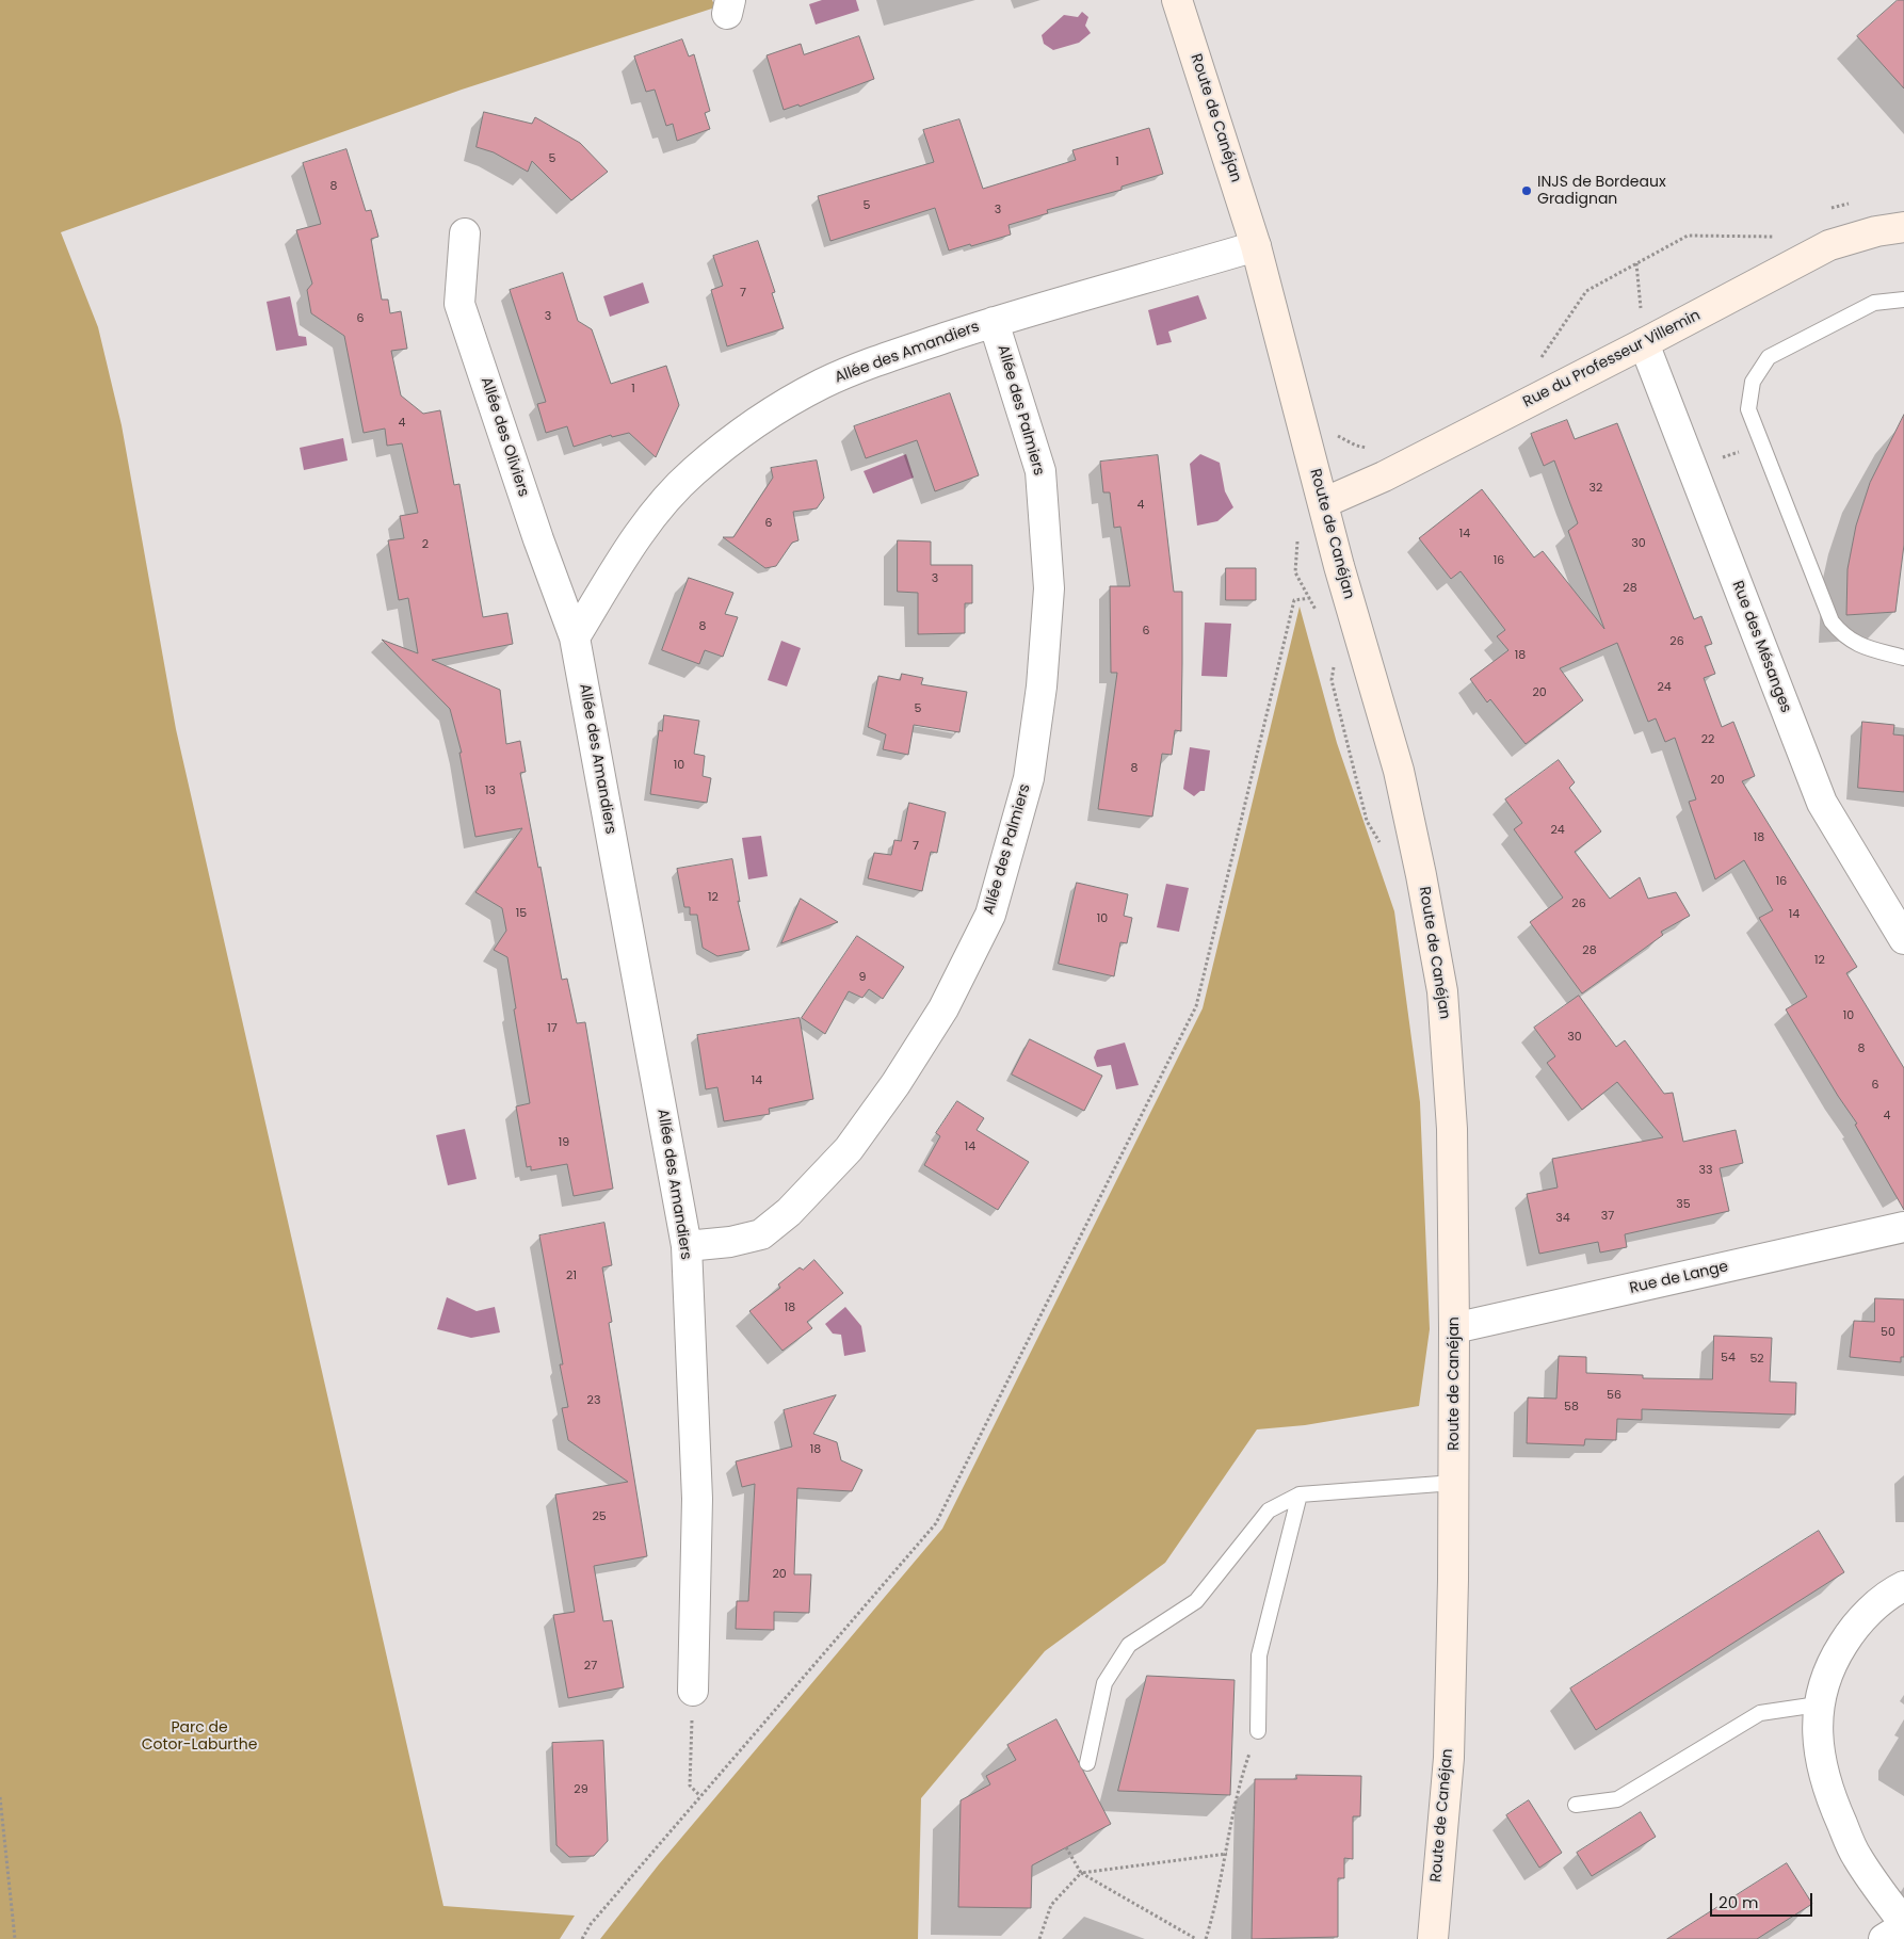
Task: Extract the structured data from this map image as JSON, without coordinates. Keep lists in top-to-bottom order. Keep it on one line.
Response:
{"streets":{"street":["Route de Canéjan","Allée des Amandiers","Rue du Professeur Villemin","Allée des Palmiers","Allée des Oliviers","Rue des Mésanges","Rue de Lange"]},"crossings":[["Route de Canéjan","Allée des Amandiers"],["Route de Canéjan","Rue du Professeur Villemin"],["Route de Canéjan","Rue de Lange"],["Allée des Amandiers","Allée des Palmiers"],["Allée des Amandiers","Allée des Oliviers"],["Rue du Professeur Villemin","Rue des Mésanges"]],"parks":["Parc de Cotor-Laburthe"],"places":["INJS de Bordeaux Gradignan"],"house_numbers":["5","1","8","5","3","7","3","6","1","4","32","4","6","14","30","2","16","3","28","8","6","26","18","24","20","5","22","10","8","20","13","24","18","7","16","12","26","15","14","10","28","12","9","10","17","30","8","14","6","4","19","14","33","35","37","34","21","18","50","54","52","56","23","58","18","25","20","27","29"],"scale_bar":"20 m"}
